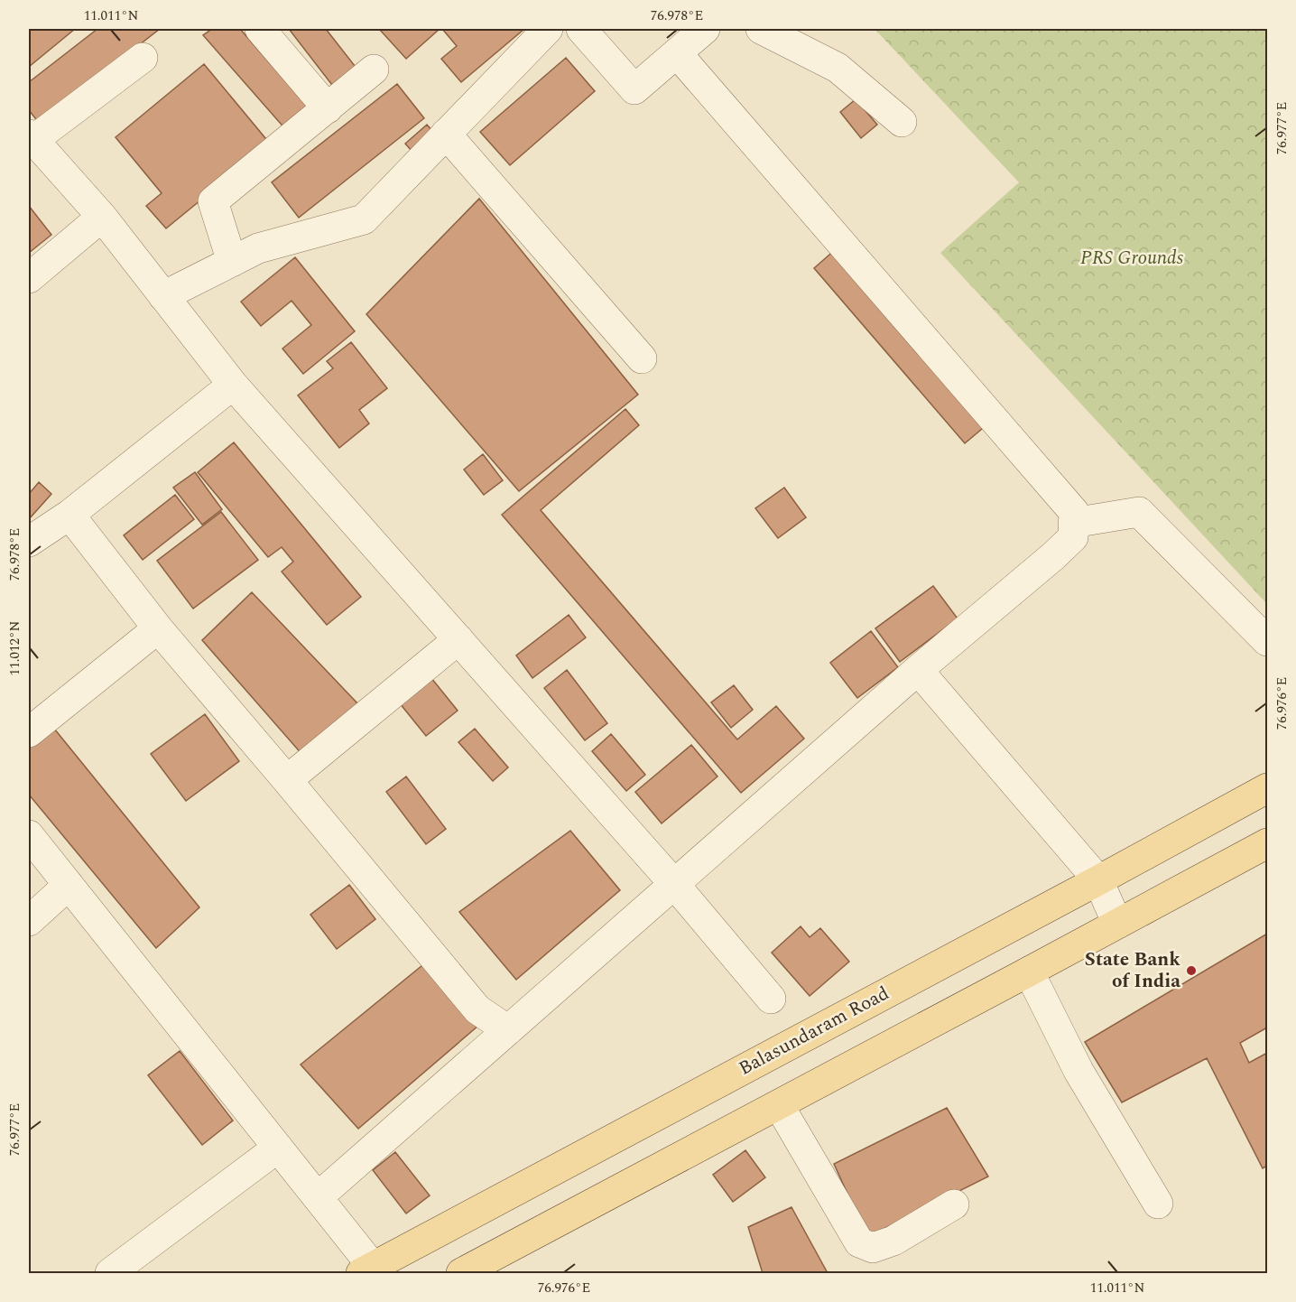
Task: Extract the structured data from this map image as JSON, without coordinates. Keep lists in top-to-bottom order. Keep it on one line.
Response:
{"streets":{"main road":["Balasundaram Road"]},"parks":["PRS Grounds"],"places":["State Bank of India"],"coordinates":["11.011°N","76.978°E","76.977°E","11.012°N","76.976°E"]}
